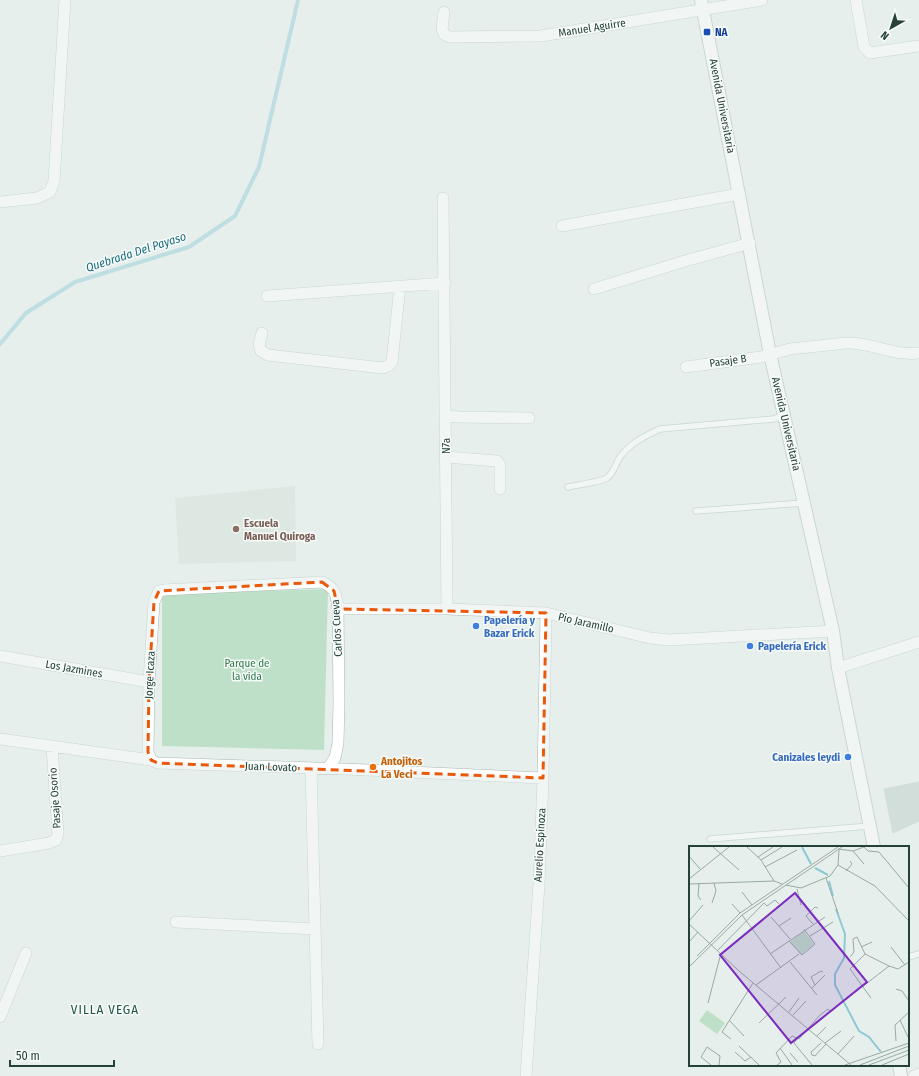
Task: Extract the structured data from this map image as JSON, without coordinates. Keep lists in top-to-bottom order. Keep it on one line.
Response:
{"streets":{"street":["Manuel Aguirre","Avenida Universitaria","Pasaje B","N7a","Pio Jaramillo","Carlos Cueva","Los Jazmines","Jorge Icaza","Juan Lovato","Pasaje Osorio","Aurelio Espinoza"]},"crossings":[["Manuel Aguirre","Avenida Universitaria"],["Avenida Universitaria","Pasaje B"],["Avenida Universitaria","Pio Jaramillo"],["N7a","Pio Jaramillo"],["Pio Jaramillo","Carlos Cueva"],["Pio Jaramillo","Aurelio Espinoza"],["Carlos Cueva","Jorge Icaza"],["Carlos Cueva","Juan Lovato"],["Los Jazmines","Jorge Icaza"],["Jorge Icaza","Juan Lovato"],["Juan Lovato","Pasaje Osorio"],["Juan Lovato","Aurelio Espinoza"]],"districts":["VILLA VEGA"],"water":["Quebrada Del Payaso"],"parks":["Parque de la vida"],"places":{"transit":["NA"],"other":["Escuela Manuel Quiroga","Papelería y Bazar Erick","Papelería Erick","Canizales leydi","Antojitos La Veci"]},"scale_bar":"50 m","north":"bottom left"}
